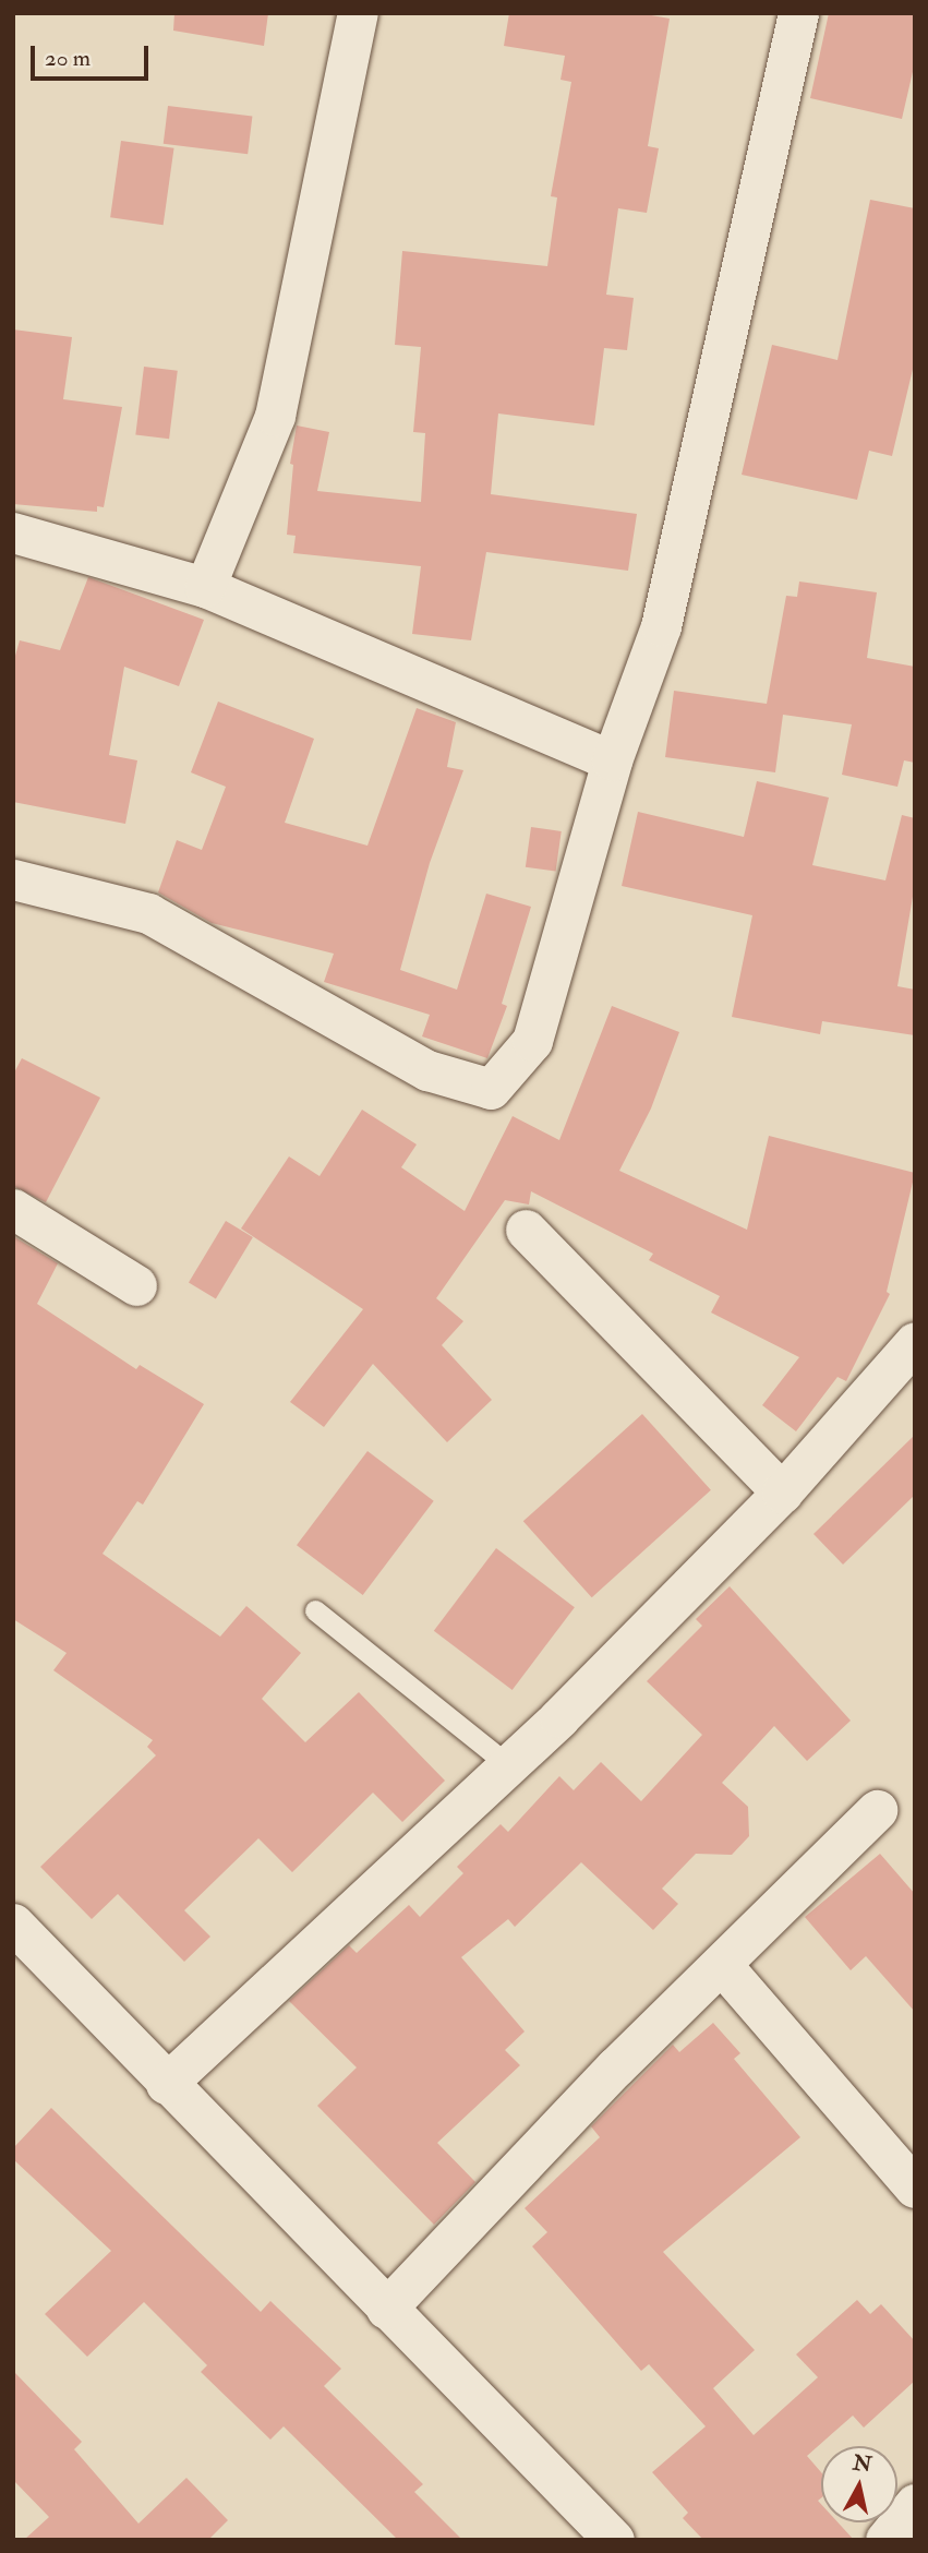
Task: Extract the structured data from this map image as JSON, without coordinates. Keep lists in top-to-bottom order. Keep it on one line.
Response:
{"scale_bar":"20 m","north":"top"}
